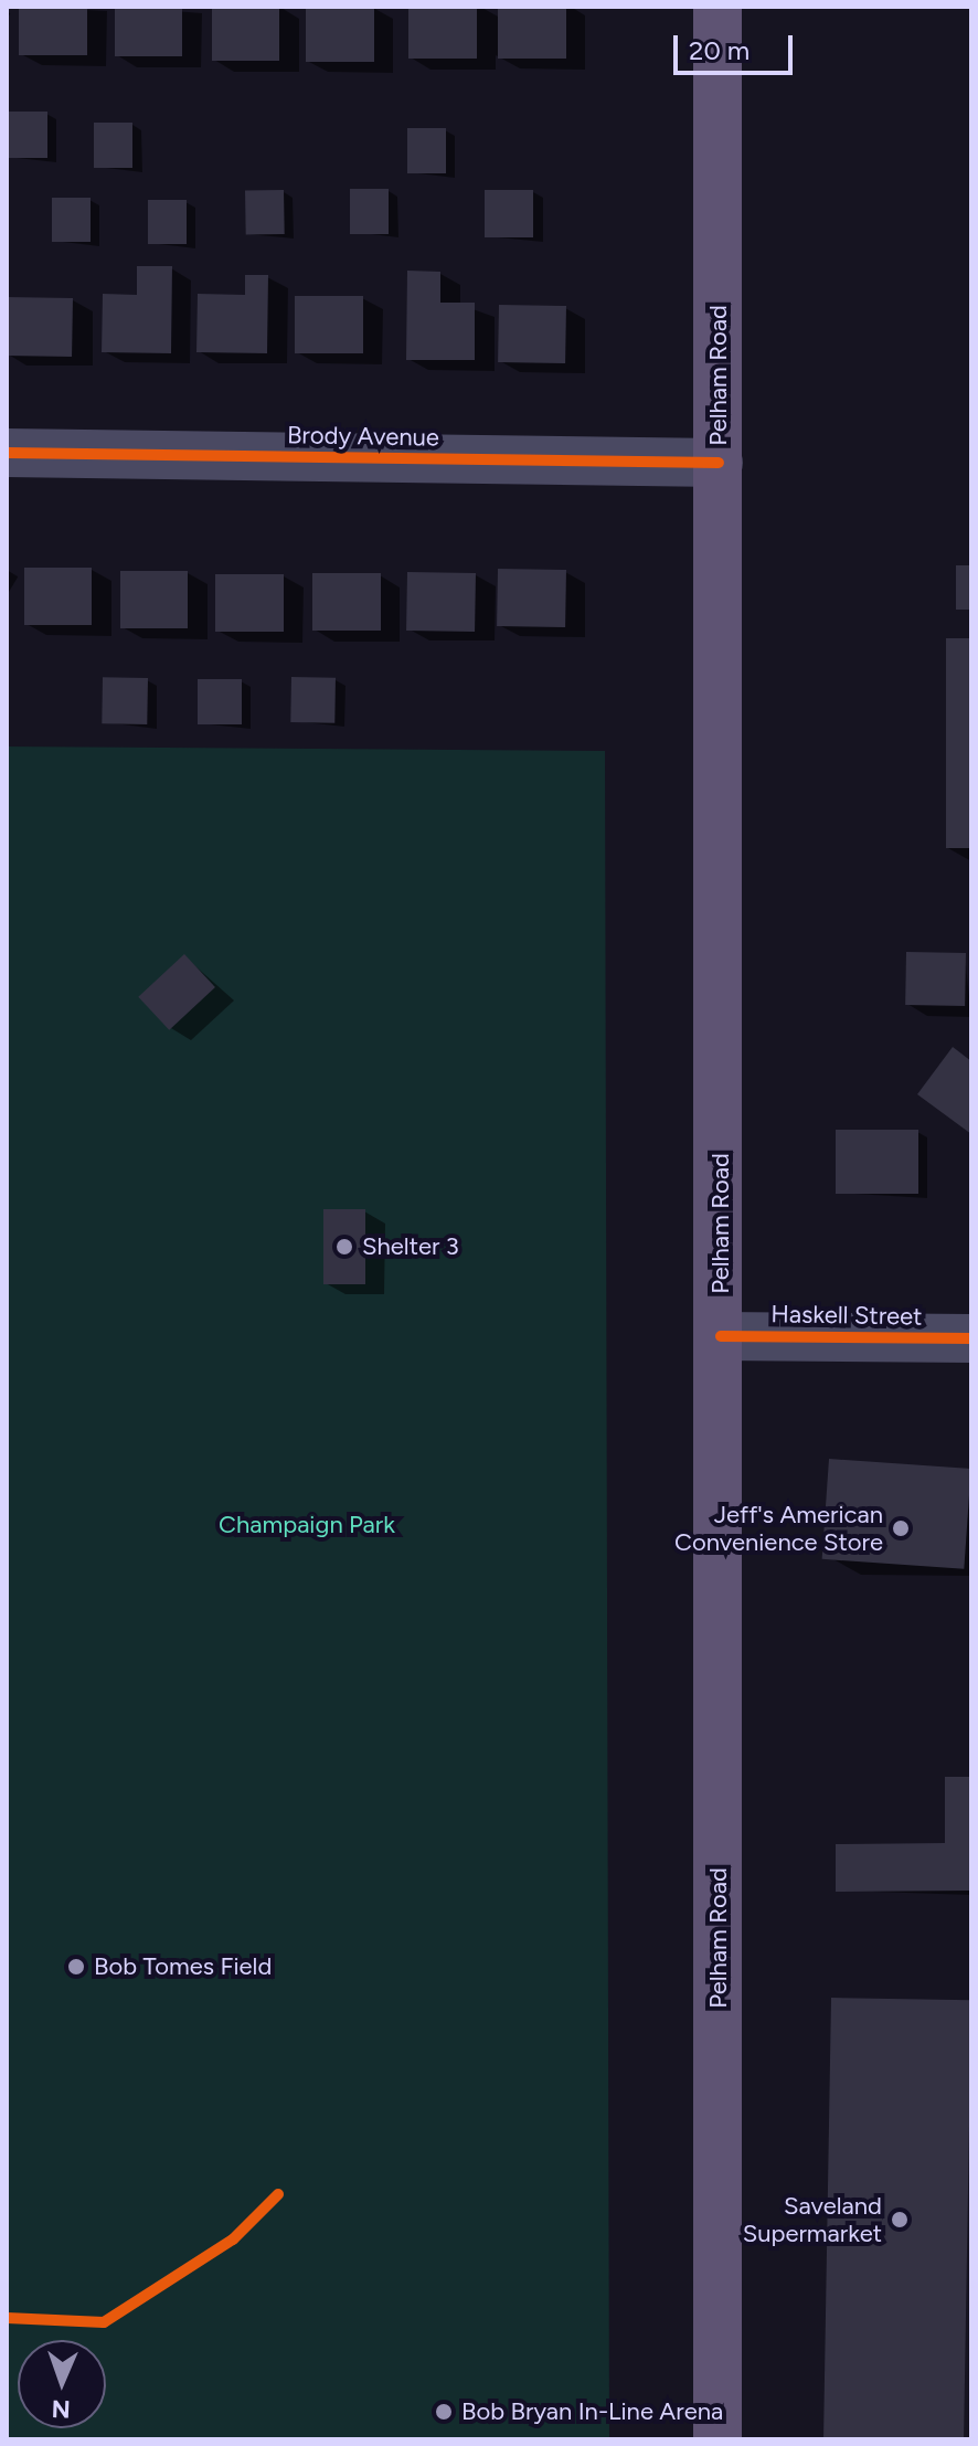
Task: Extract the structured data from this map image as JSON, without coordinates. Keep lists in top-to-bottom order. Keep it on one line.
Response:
{"streets":{"main road":["Pelham Road"],"street":["Brody Avenue","Haskell Street"]},"crossings":[["Pelham Road","Brody Avenue"],["Pelham Road","Haskell Street"]],"parks":["Champaign Park"],"places":["Shelter 3","Jeff's American Convenience Store","Bob Tomes Field","Saveland Supermarket","Bob Bryan In-Line Arena"],"scale_bar":"20 m","north":"bottom"}
